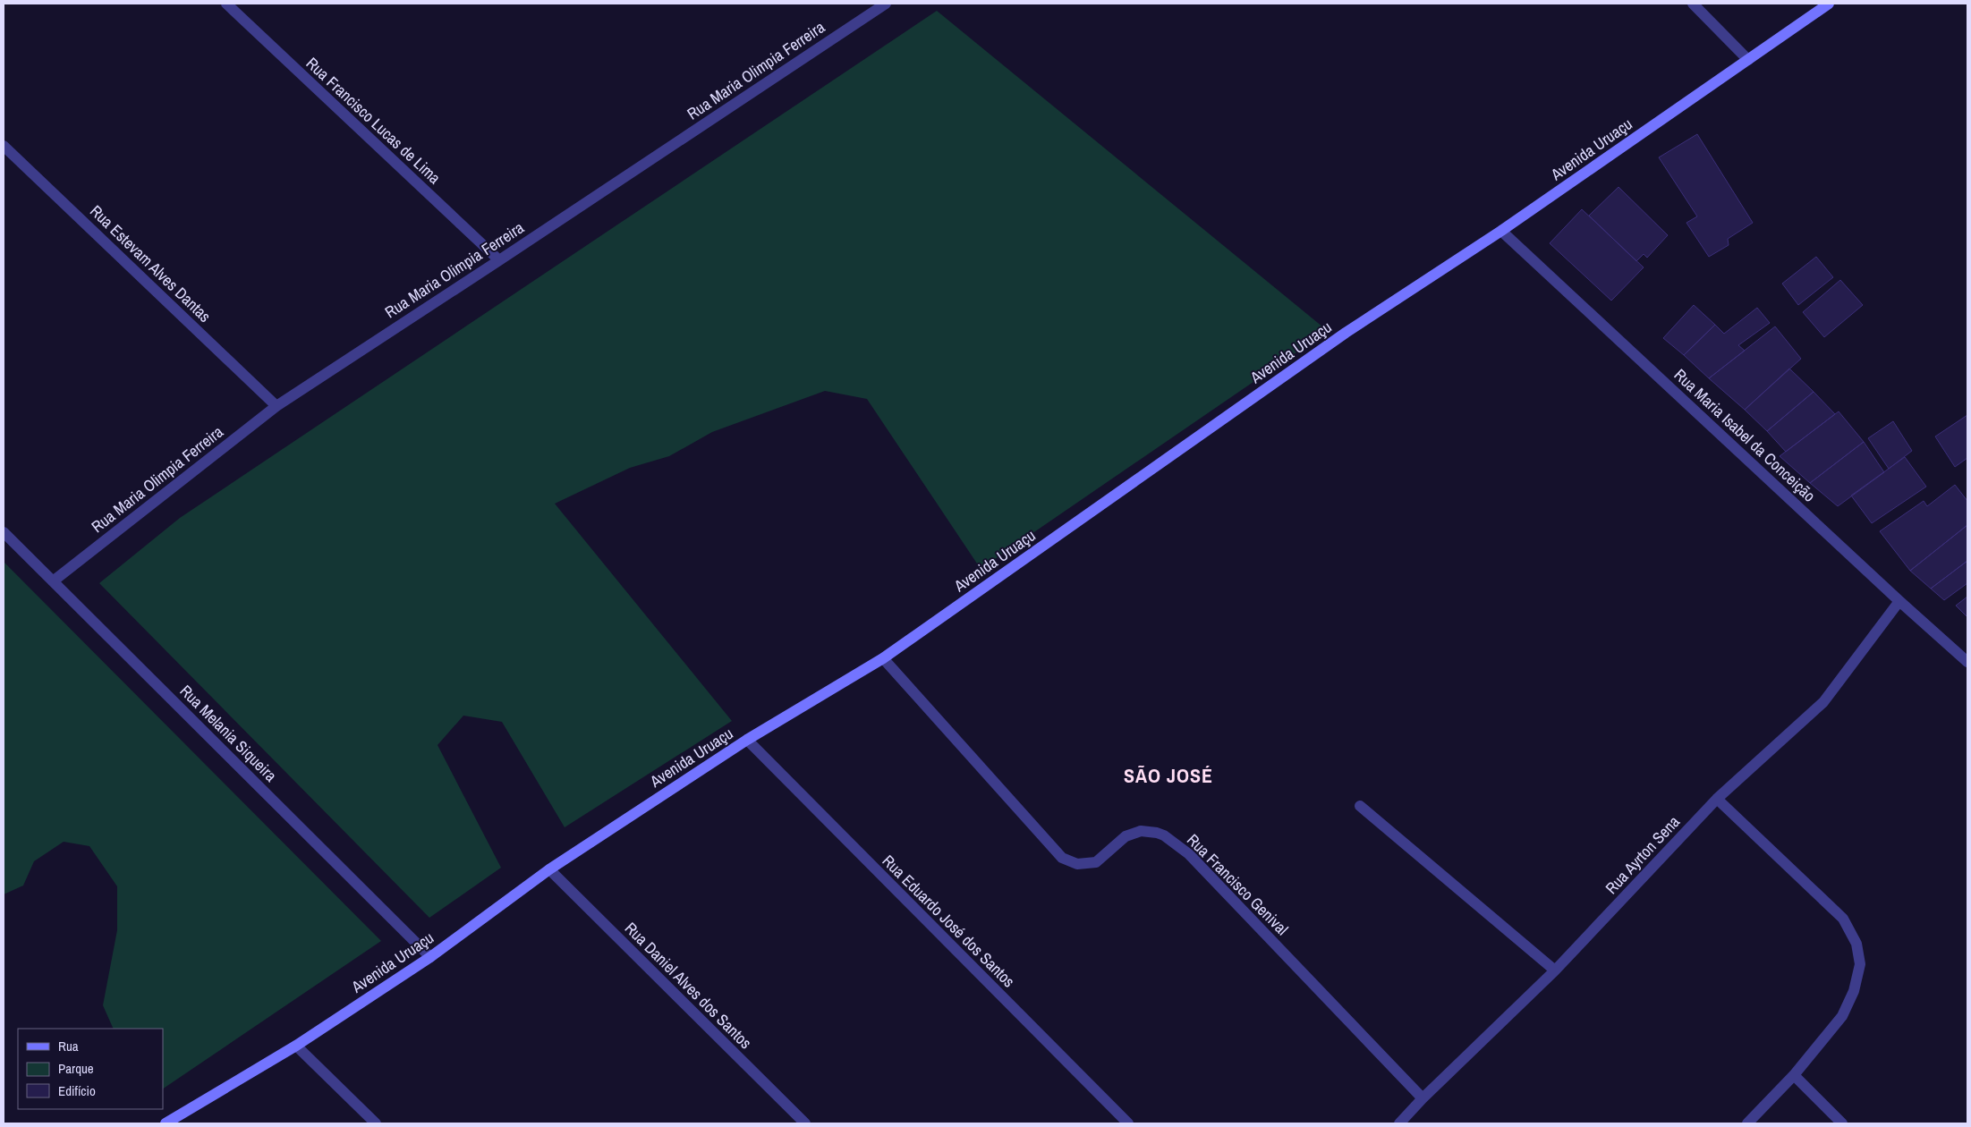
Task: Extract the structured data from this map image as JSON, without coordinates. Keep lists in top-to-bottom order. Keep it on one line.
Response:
{"streets":{"street":["Rua Maria Olimpia Ferreira","Rua Francisco Lucas de Lima","Avenida Uruaçu","Rua Estevam Alves Dantas","Rua Maria Isabel da Conceição","Rua Melania Siqueira","Rua Ayrton Sena","Rua Francisco Genival","Rua Eduardo José dos Santos","Rua Daniel Alves dos Santos"]},"crossings":[["Rua Maria Olimpia Ferreira","Rua Francisco Lucas de Lima"],["Rua Maria Olimpia Ferreira","Rua Estevam Alves Dantas"],["Rua Maria Olimpia Ferreira","Rua Melania Siqueira"],["Avenida Uruaçu","Rua Maria Isabel da Conceição"],["Avenida Uruaçu","Rua Melania Siqueira"],["Avenida Uruaçu","Rua Francisco Genival"],["Avenida Uruaçu","Rua Eduardo José dos Santos"],["Avenida Uruaçu","Rua Daniel Alves dos Santos"],["Rua Maria Isabel da Conceição","Rua Ayrton Sena"],["Rua Ayrton Sena","Rua Francisco Genival"]],"districts":["SÃO JOSÉ"],"legend":["Rua","Parque","Edifício"]}
